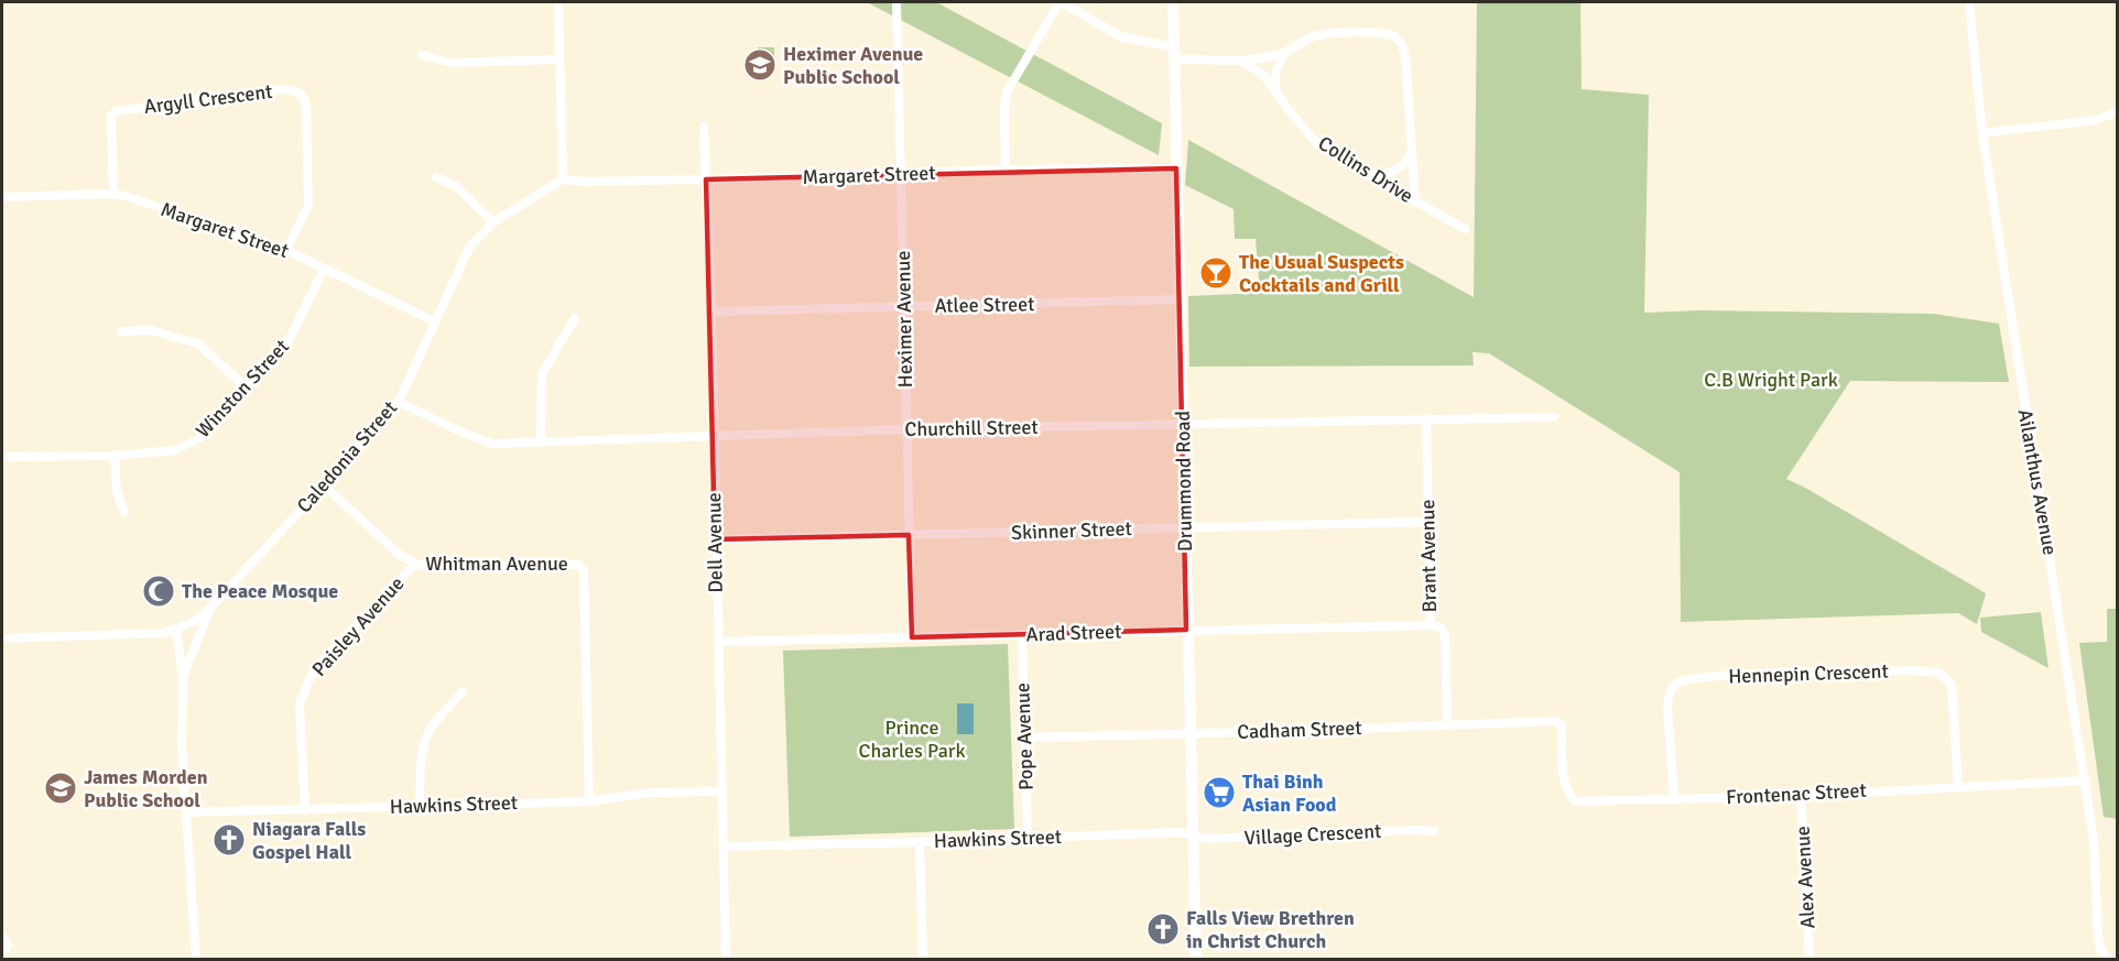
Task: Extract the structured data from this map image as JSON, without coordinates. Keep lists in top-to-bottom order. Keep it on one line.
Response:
{"streets":{"main road":["Drummond Road"],"street":["Argyll Crescent","Collins Drive","Margaret Street","Atlee Street","Heximer Avenue","Winston Street","Churchill Street","Caledonia Street","Ailanthus Avenue","Skinner Street","Dell Avenue","Brant Avenue","Whitman Avenue","Paisley Avenue","Arad Street","Hennepin Crescent","Cadham Street","Pope Avenue","Frontenac Street","Hawkins Street","Village Crescent","Alex Avenue"]},"crossings":[["Argyll Crescent","Margaret Street"],["Margaret Street","Heximer Avenue"],["Margaret Street","Winston Street"],["Margaret Street","Caledonia Street"],["Margaret Street","Drummond Road"],["Margaret Street","Dell Avenue"],["Atlee Street","Heximer Avenue"],["Atlee Street","Drummond Road"],["Atlee Street","Dell Avenue"],["Heximer Avenue","Churchill Street"],["Heximer Avenue","Skinner Street"],["Heximer Avenue","Arad Street"],["Churchill Street","Caledonia Street"],["Churchill Street","Drummond Road"],["Churchill Street","Dell Avenue"],["Churchill Street","Brant Avenue"],["Caledonia Street","Whitman Avenue"],["Drummond Road","Skinner Street"],["Drummond Road","Arad Street"],["Drummond Road","Cadham Street"],["Drummond Road","Hawkins Street"],["Drummond Road","Village Crescent"],["Ailanthus Avenue","Frontenac Street"],["Skinner Street","Dell Avenue"],["Skinner Street","Brant Avenue"],["Dell Avenue","Arad Street"],["Dell Avenue","Hawkins Street"],["Brant Avenue","Arad Street"],["Brant Avenue","Cadham Street"],["Whitman Avenue","Paisley Avenue"],["Whitman Avenue","Hawkins Street"],["Paisley Avenue","Hawkins Street"],["Arad Street","Pope Avenue"],["Hennepin Crescent","Frontenac Street"],["Cadham Street","Pope Avenue"],["Cadham Street","Frontenac Street"],["Pope Avenue","Hawkins Street"],["Frontenac Street","Alex Avenue"],["Hawkins Street","Village Crescent"]],"parks":["C.B Wright Park","Prince Charles Park"],"places":{"school or university":["Heximer Avenue Public School","James Morden Public School"],"bar":["The Usual Suspects Cocktails and Grill"],"mosque":["The Peace Mosque"],"supermarket":["Thai Binh Asian Food"],"church":["Niagara Falls Gospel Hall","Falls View Brethren in Christ Church"]}}
